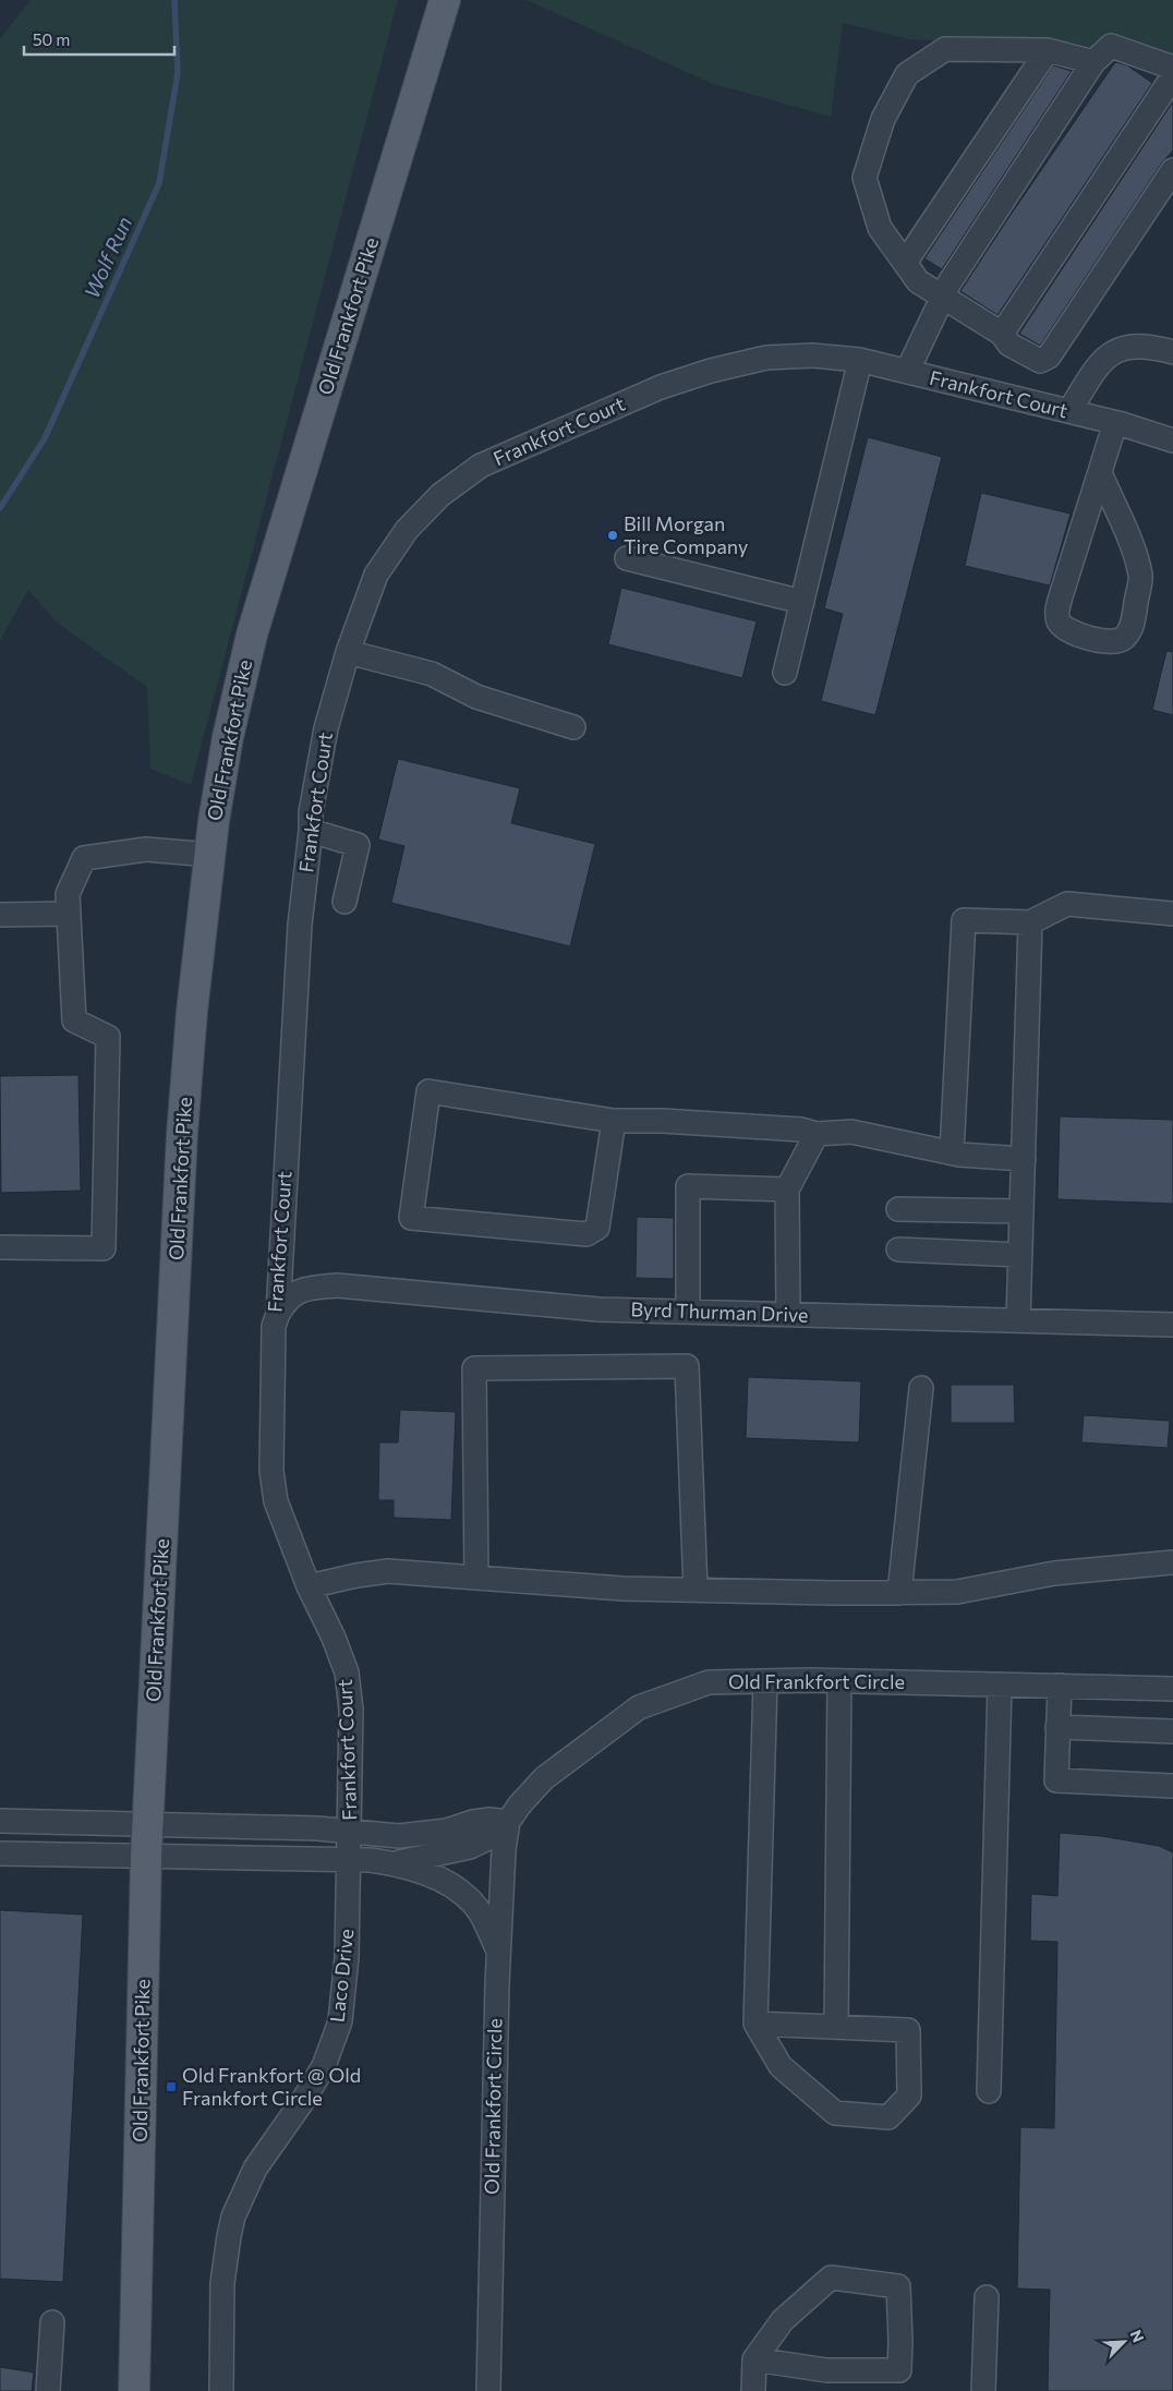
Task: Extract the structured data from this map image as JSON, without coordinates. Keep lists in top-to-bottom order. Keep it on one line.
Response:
{"streets":{"main road":["Old Frankfort Pike"],"street":["Frankfort Court","Byrd Thurman Drive","Old Frankfort Circle","Laco Drive"]},"crossings":[["Old Frankfort Pike","Frankfort Court"],["Frankfort Court","Byrd Thurman Drive"],["Frankfort Court","Laco Drive"]],"water":["Wolf Run"],"places":{"other":["Bill Morgan Tire Company"],"transit":["Old Frankfort @ Old Frankfort Circle"]},"scale_bar":"50 m","north":"top right"}
